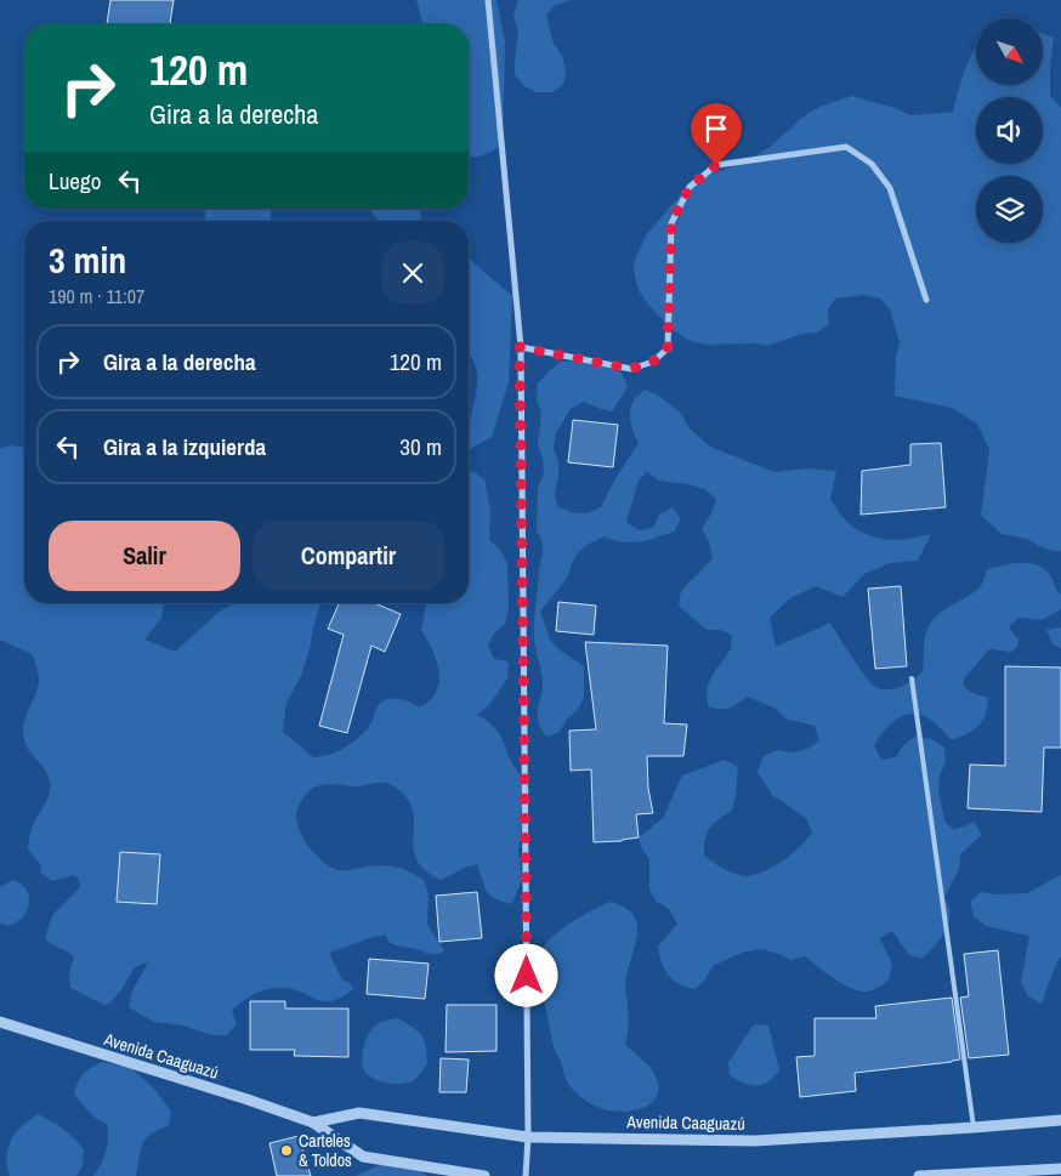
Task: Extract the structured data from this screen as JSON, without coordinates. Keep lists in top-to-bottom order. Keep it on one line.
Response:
{"streets":{"street":["Avenida Caaguazú"]},"places":["Carteles & Toldos"],"north":"bottom right","page":{"turn":["120 m","Gira a la derecha"],"then":"Luego","heading":["3 min","190 m · 11:07"],"list":[{"name":"Gira a la derecha","value":"120 m"},{"name":"Gira a la izquierda","value":"30 m"}],"buttons":["Salir","Compartir"]}}
